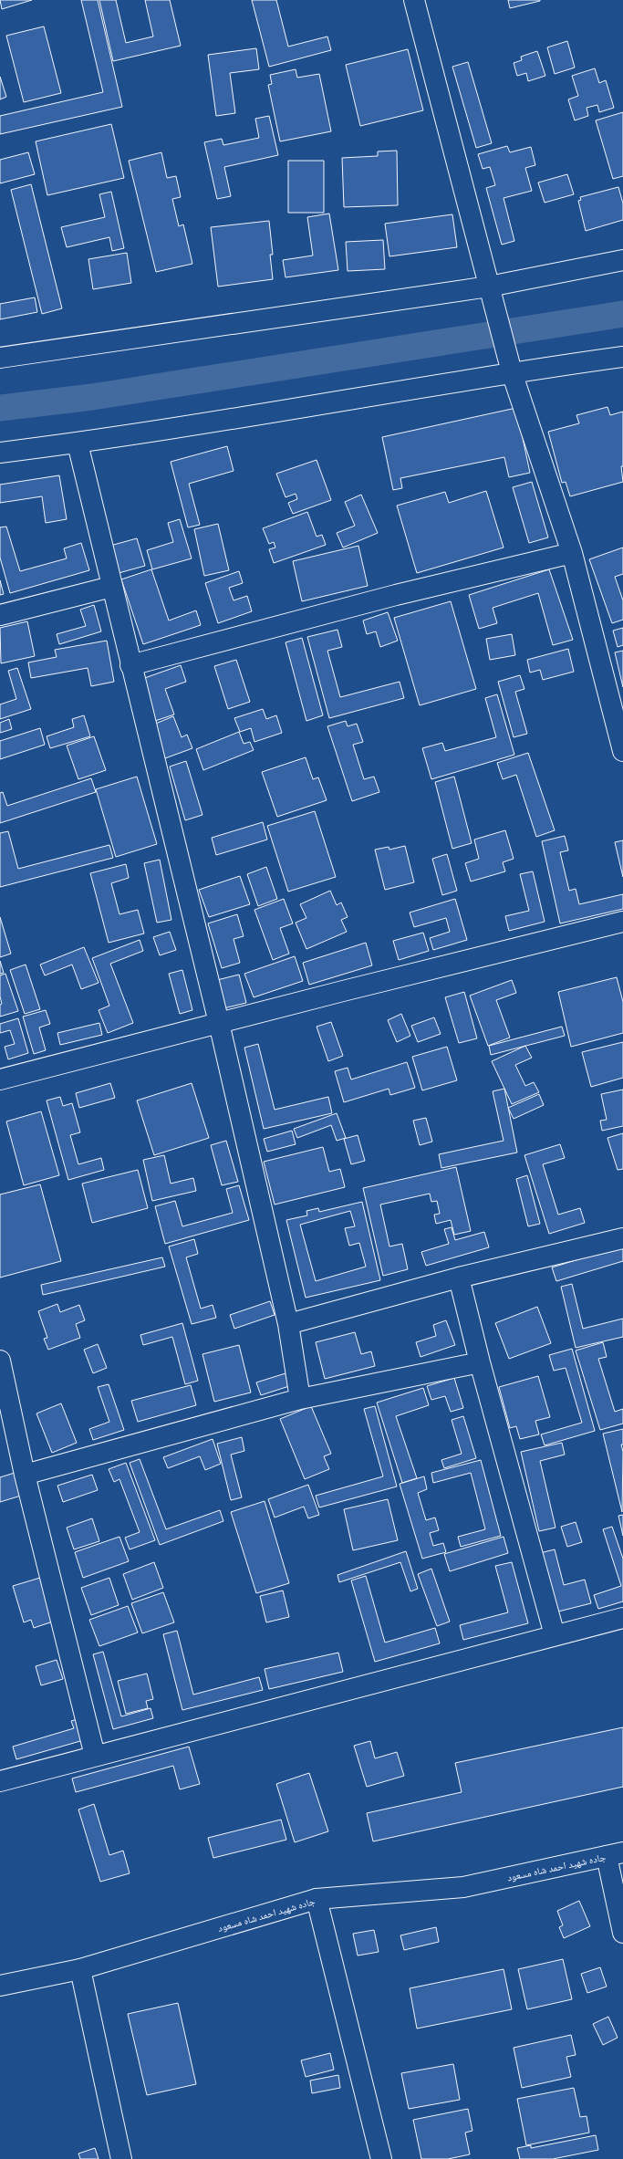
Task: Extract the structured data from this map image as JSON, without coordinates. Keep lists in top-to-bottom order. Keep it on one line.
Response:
{"streets":{"street":["جاده شهيد احمد شاه مسعود"]}}
